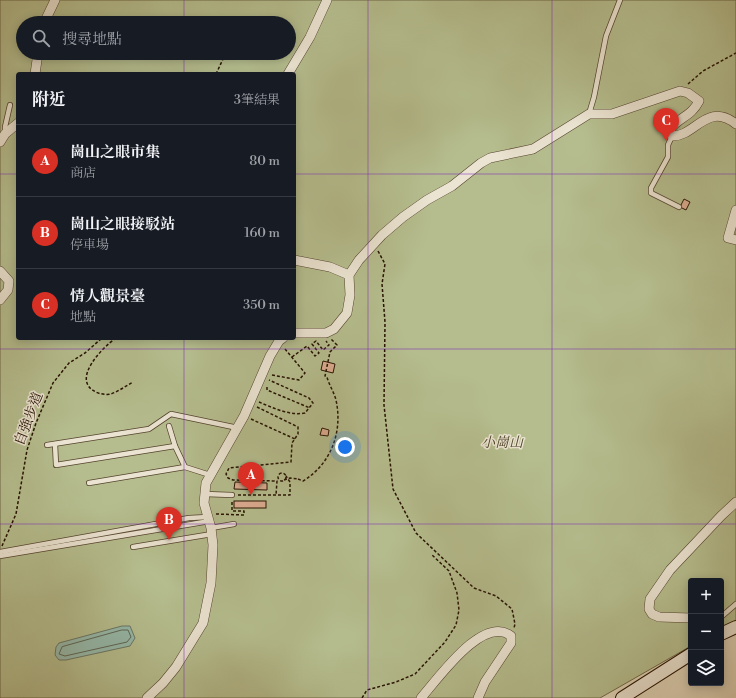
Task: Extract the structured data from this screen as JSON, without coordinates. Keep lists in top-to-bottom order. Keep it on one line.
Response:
{"streets":{"path":["自強步道"]},"parks":["小崗山"],"page":{"search":"搜尋地點","heading":["附近","3筆結果"],"pins":["C","A","B"],"list":[{"mark":"A","name":"崗山之眼市集","note":"商店","value":"80 m"},{"mark":"B","name":"崗山之眼接駁站","note":"停車場","value":"160 m"},{"mark":"C","name":"情人觀景臺","note":"地點","value":"350 m"}],"map_buttons":["+","−"]}}
